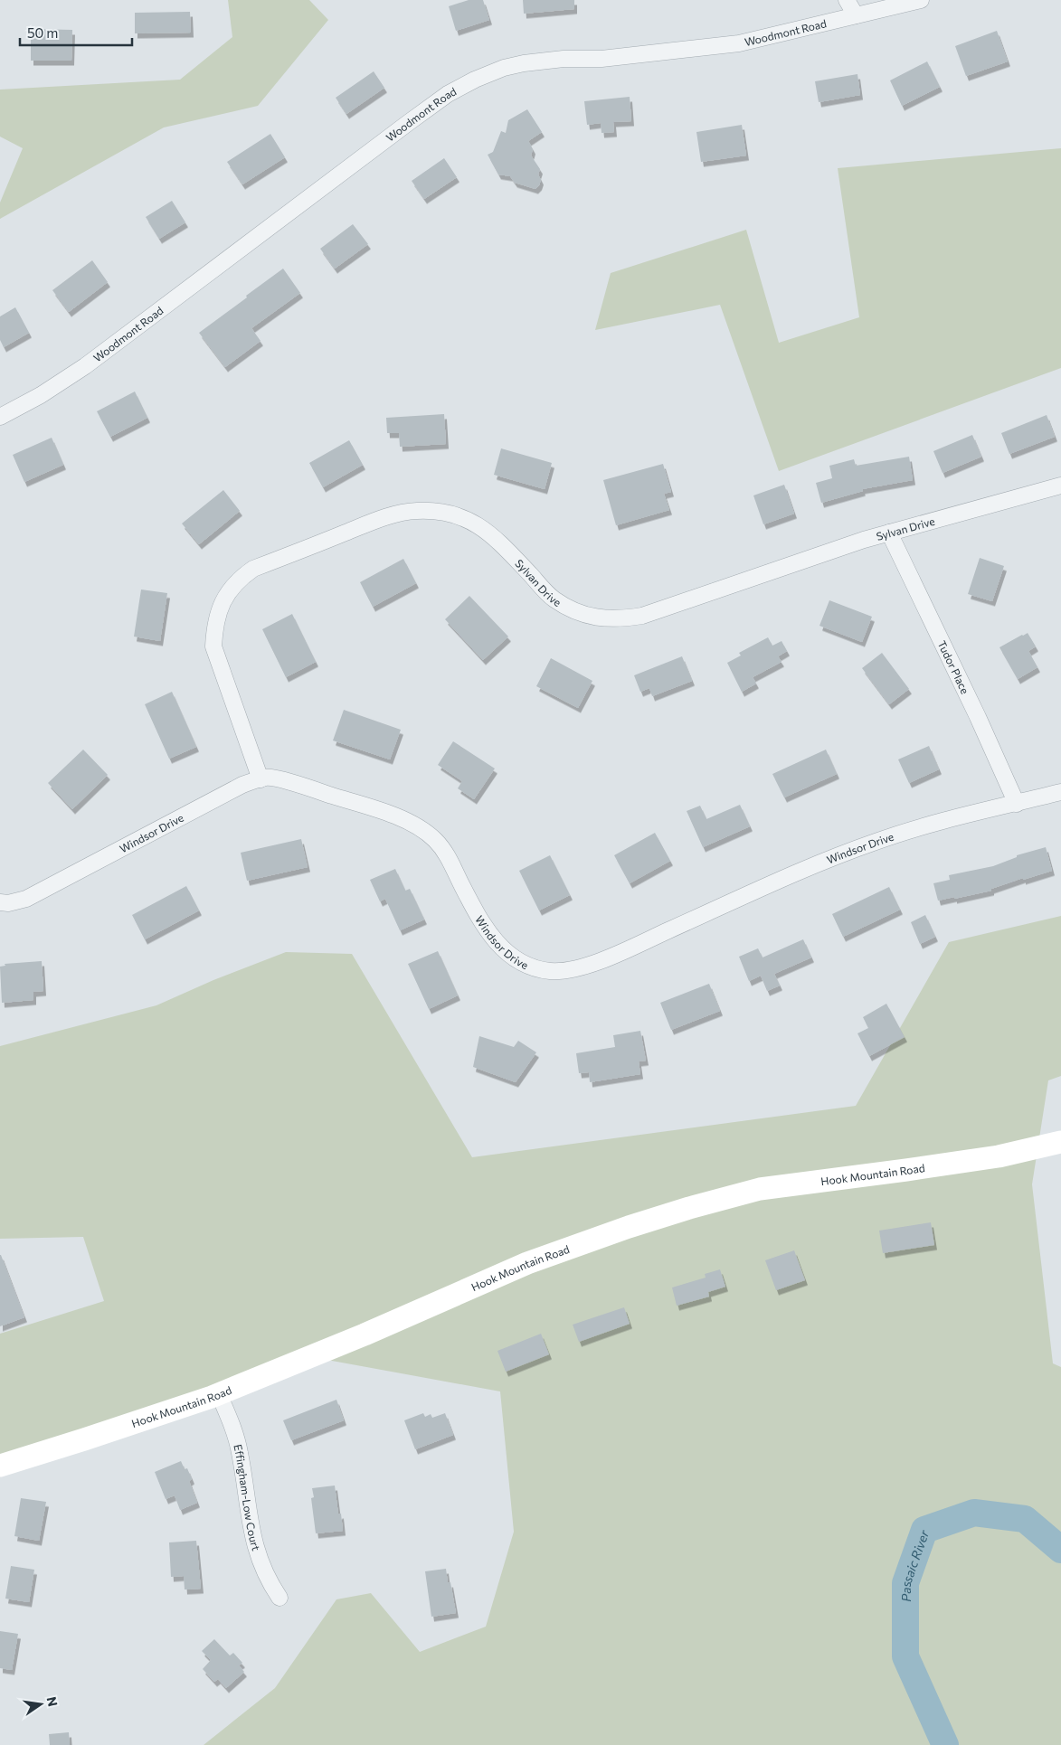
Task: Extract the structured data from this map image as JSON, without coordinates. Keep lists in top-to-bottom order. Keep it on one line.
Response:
{"streets":{"street":["Woodmont Road","Sylvan Drive","Tudor Place","Windsor Drive","Hook Mountain Road","Effingham-Low Court"]},"crossings":[["Sylvan Drive","Tudor Place"],["Sylvan Drive","Windsor Drive"],["Tudor Place","Windsor Drive"],["Hook Mountain Road","Effingham-Low Court"]],"water":["Passaic River"],"scale_bar":"50 m","north":"right"}
